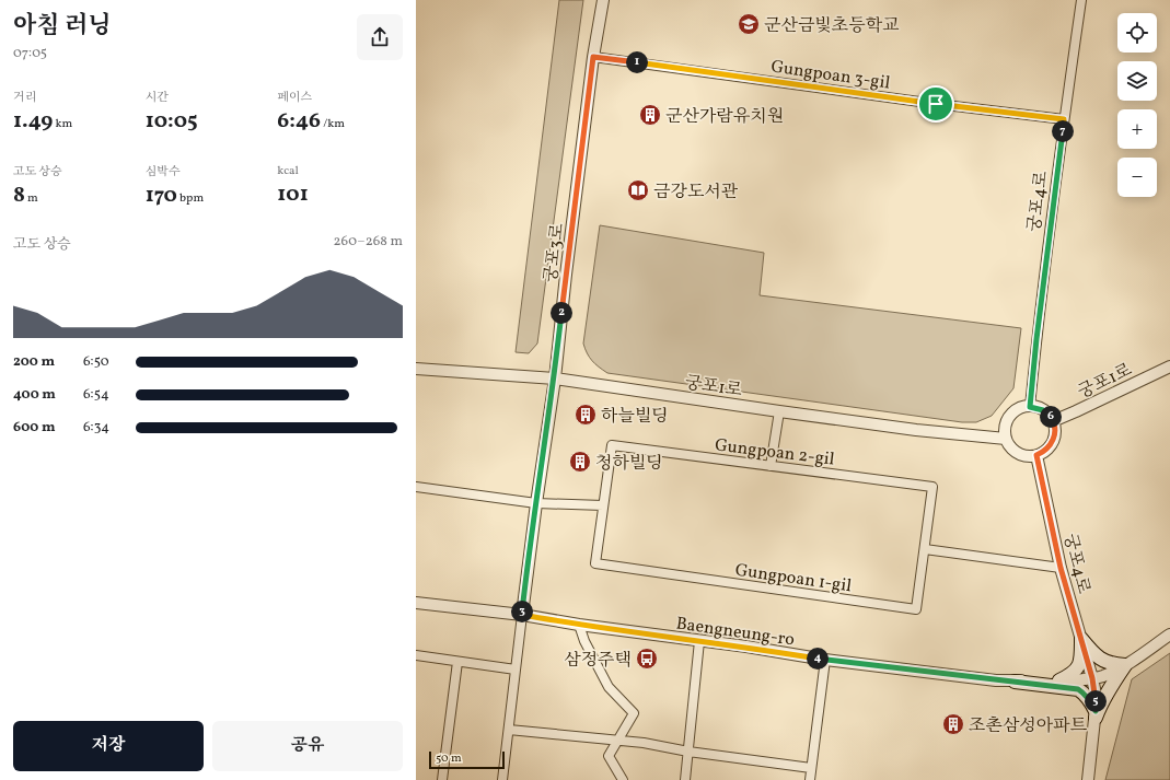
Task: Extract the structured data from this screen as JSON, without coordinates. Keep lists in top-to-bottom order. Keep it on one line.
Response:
{"streets":{"street":["Gungpoan 3-gil","궁포4로","궁포3로","궁포1로","Gungpoan 2-gil","Gungpoan 1-gil","Baengneung-ro"]},"crossings":[["Gungpoan 3-gil","궁포4로"],["Gungpoan 3-gil","궁포3로"],["궁포4로","궁포1로"],["궁포4로","Baengneung-ro"],["궁포3로","궁포1로"],["궁포3로","Baengneung-ro"],["Gungpoan 2-gil","Gungpoan 1-gil"]],"places":{"school or university":["군산금빛초등학교"],"building":["군산가람유치원","하늘빌딩","청하빌딩","조촌삼성아파트"],"library":["금강도서관"],"bus stop":["삼정주택"]},"scale_bar":"50 m","page":{"heading":["아침 러닝","07:05"],"map_buttons":["+","−"],"pins":["1","7","2","6","3","4","5"],"stats":[["거리","1.49 km"],["시간","10:05"],["페이스","6:46 /km"],["고도 상승","8 m"],["심박수","170 bpm"],["kcal","101"]],"chart":["고도 상승","260–268 m"],"list":[{"name":"200 m","note":"6:50"},{"name":"400 m","note":"6:54"},{"name":"600 m","note":"6:34"}],"buttons":["저장","공유"],"scale":"50 m"}}
